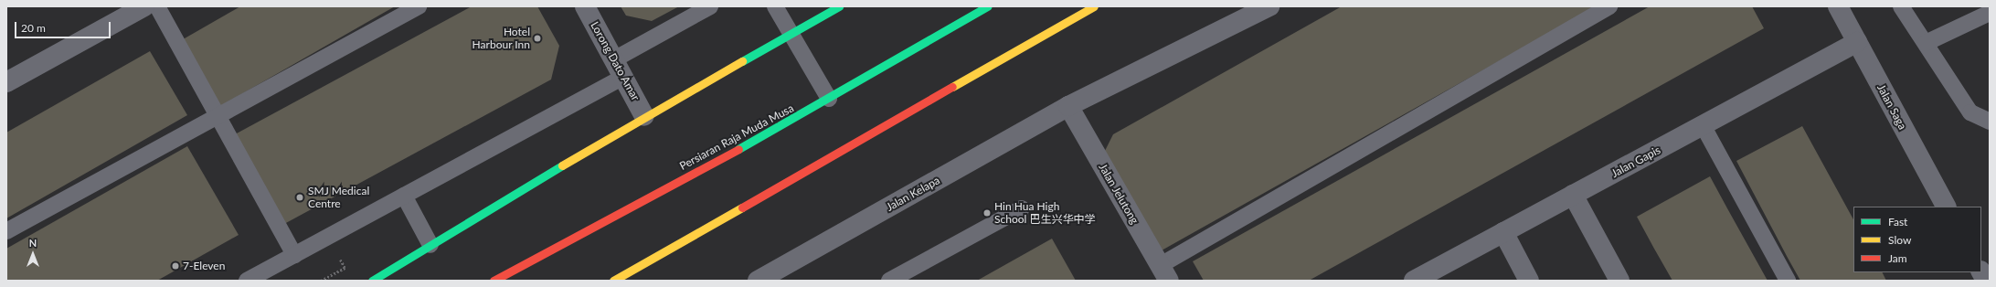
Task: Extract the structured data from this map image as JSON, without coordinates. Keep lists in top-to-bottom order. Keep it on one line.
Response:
{"streets":{"main road":["Persiaran Raja Muda Musa"],"street":["Lorong Dato Amar","Jalan Saga","Jalan Gapis","Jalan Kelapa","Jalan Jelutong"]},"crossings":[["Jalan Saga","Jalan Gapis"],["Jalan Kelapa","Jalan Jelutong"]],"places":["Hotel Harbour Inn","SMJ Medical Centre","Hin Hua High School 巴生兴华中学","7-Eleven"],"legend":["Fast","Slow","Jam"],"scale_bar":"20 m","north":"top"}
